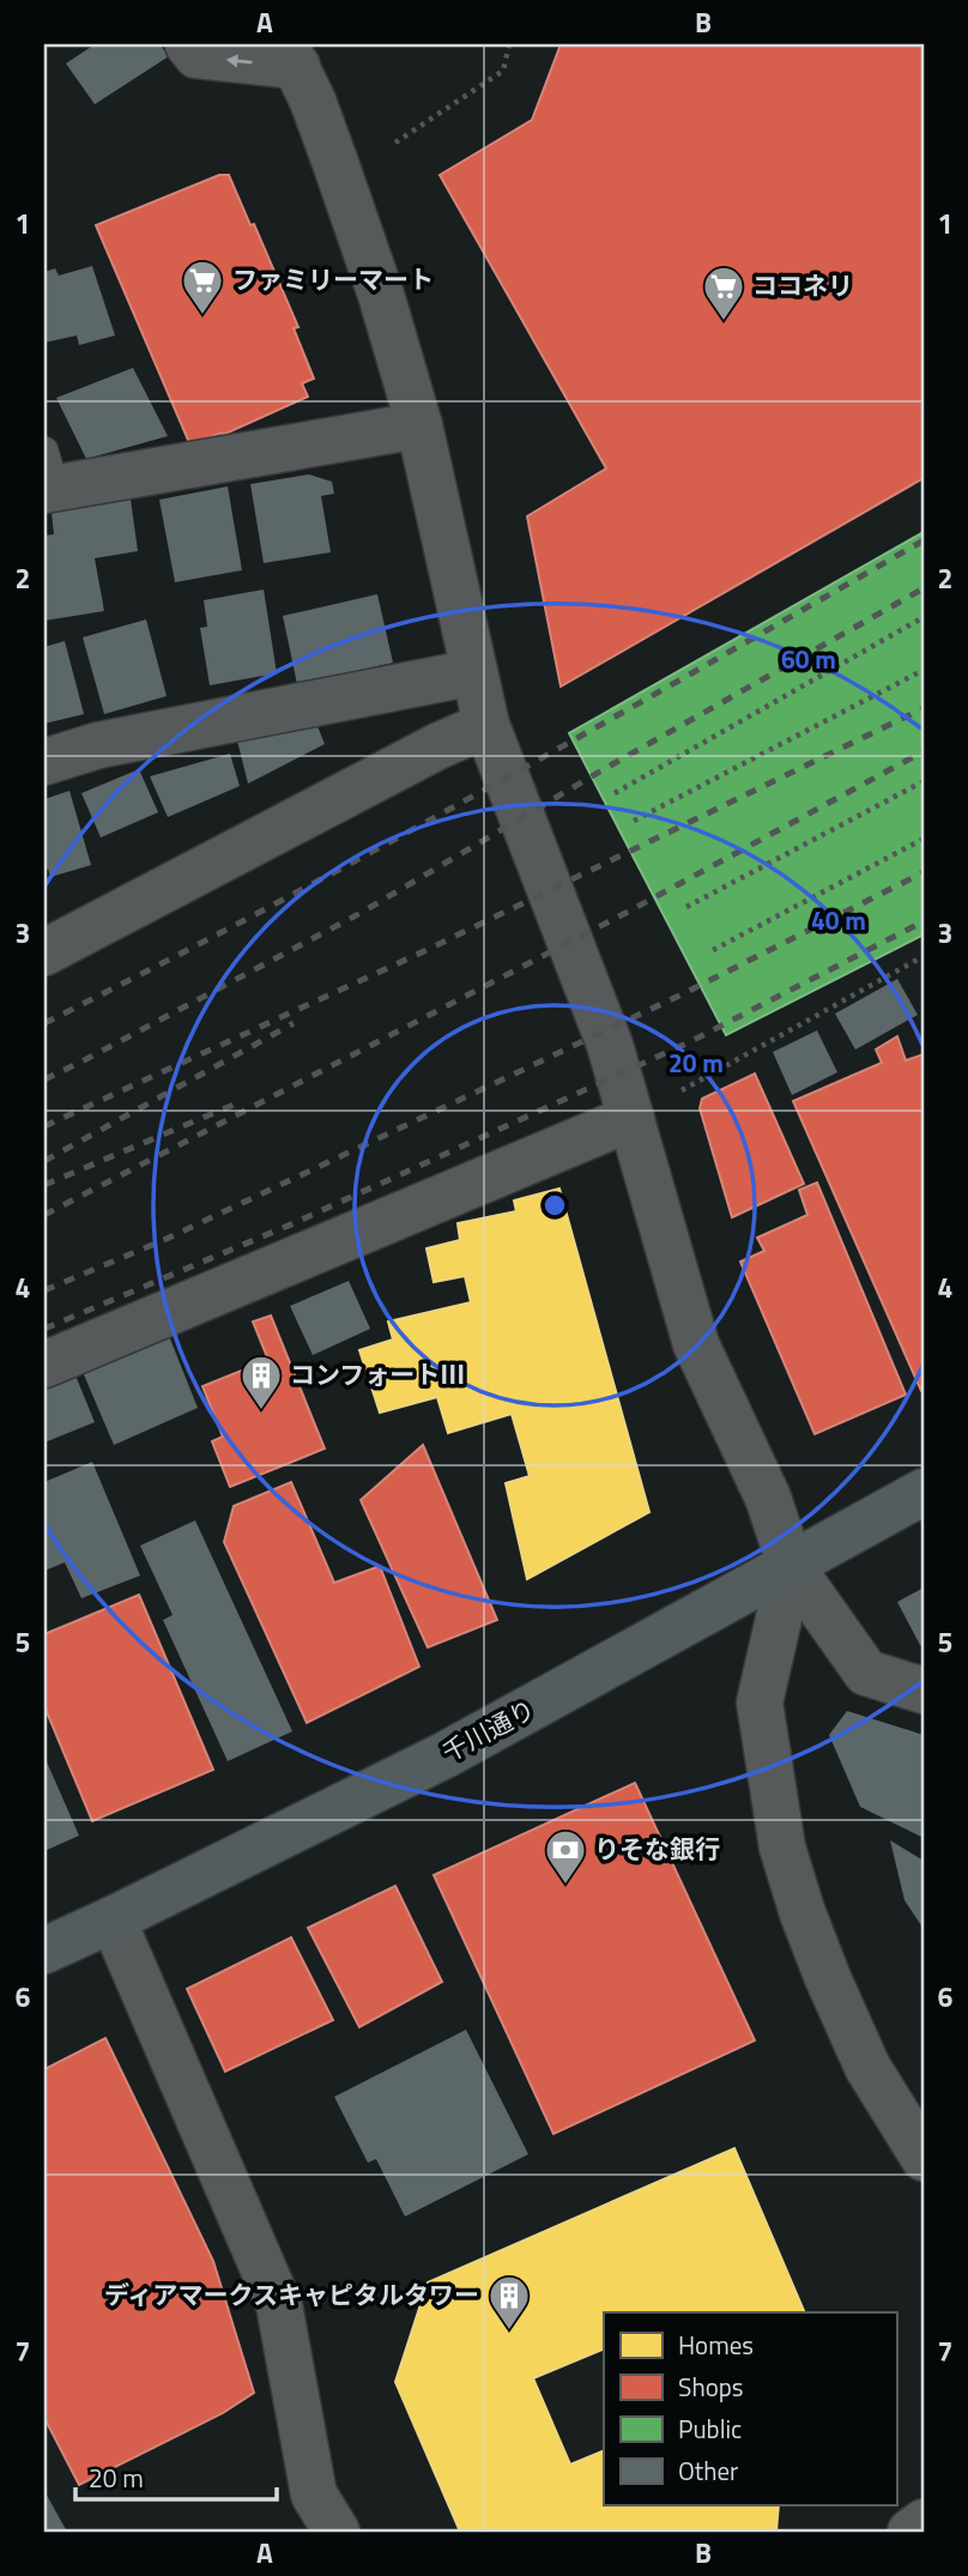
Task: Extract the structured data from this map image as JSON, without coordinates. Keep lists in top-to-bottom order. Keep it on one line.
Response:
{"streets":{"main road":["千川通り"]},"places":{"supermarket":["ファミリーマート","ココネリ"],"building":["コンフォートⅢ","ディアマークスキャピタルタワー"],"bank":["りそな銀行"]},"legend":["Homes","Shops","Public","Other"],"scale_bar":"20 m","grid":{"columns":["A","B"],"rows":["1","2","3","4","5","6","7"]},"rings":["60 m","40 m","20 m"]}
